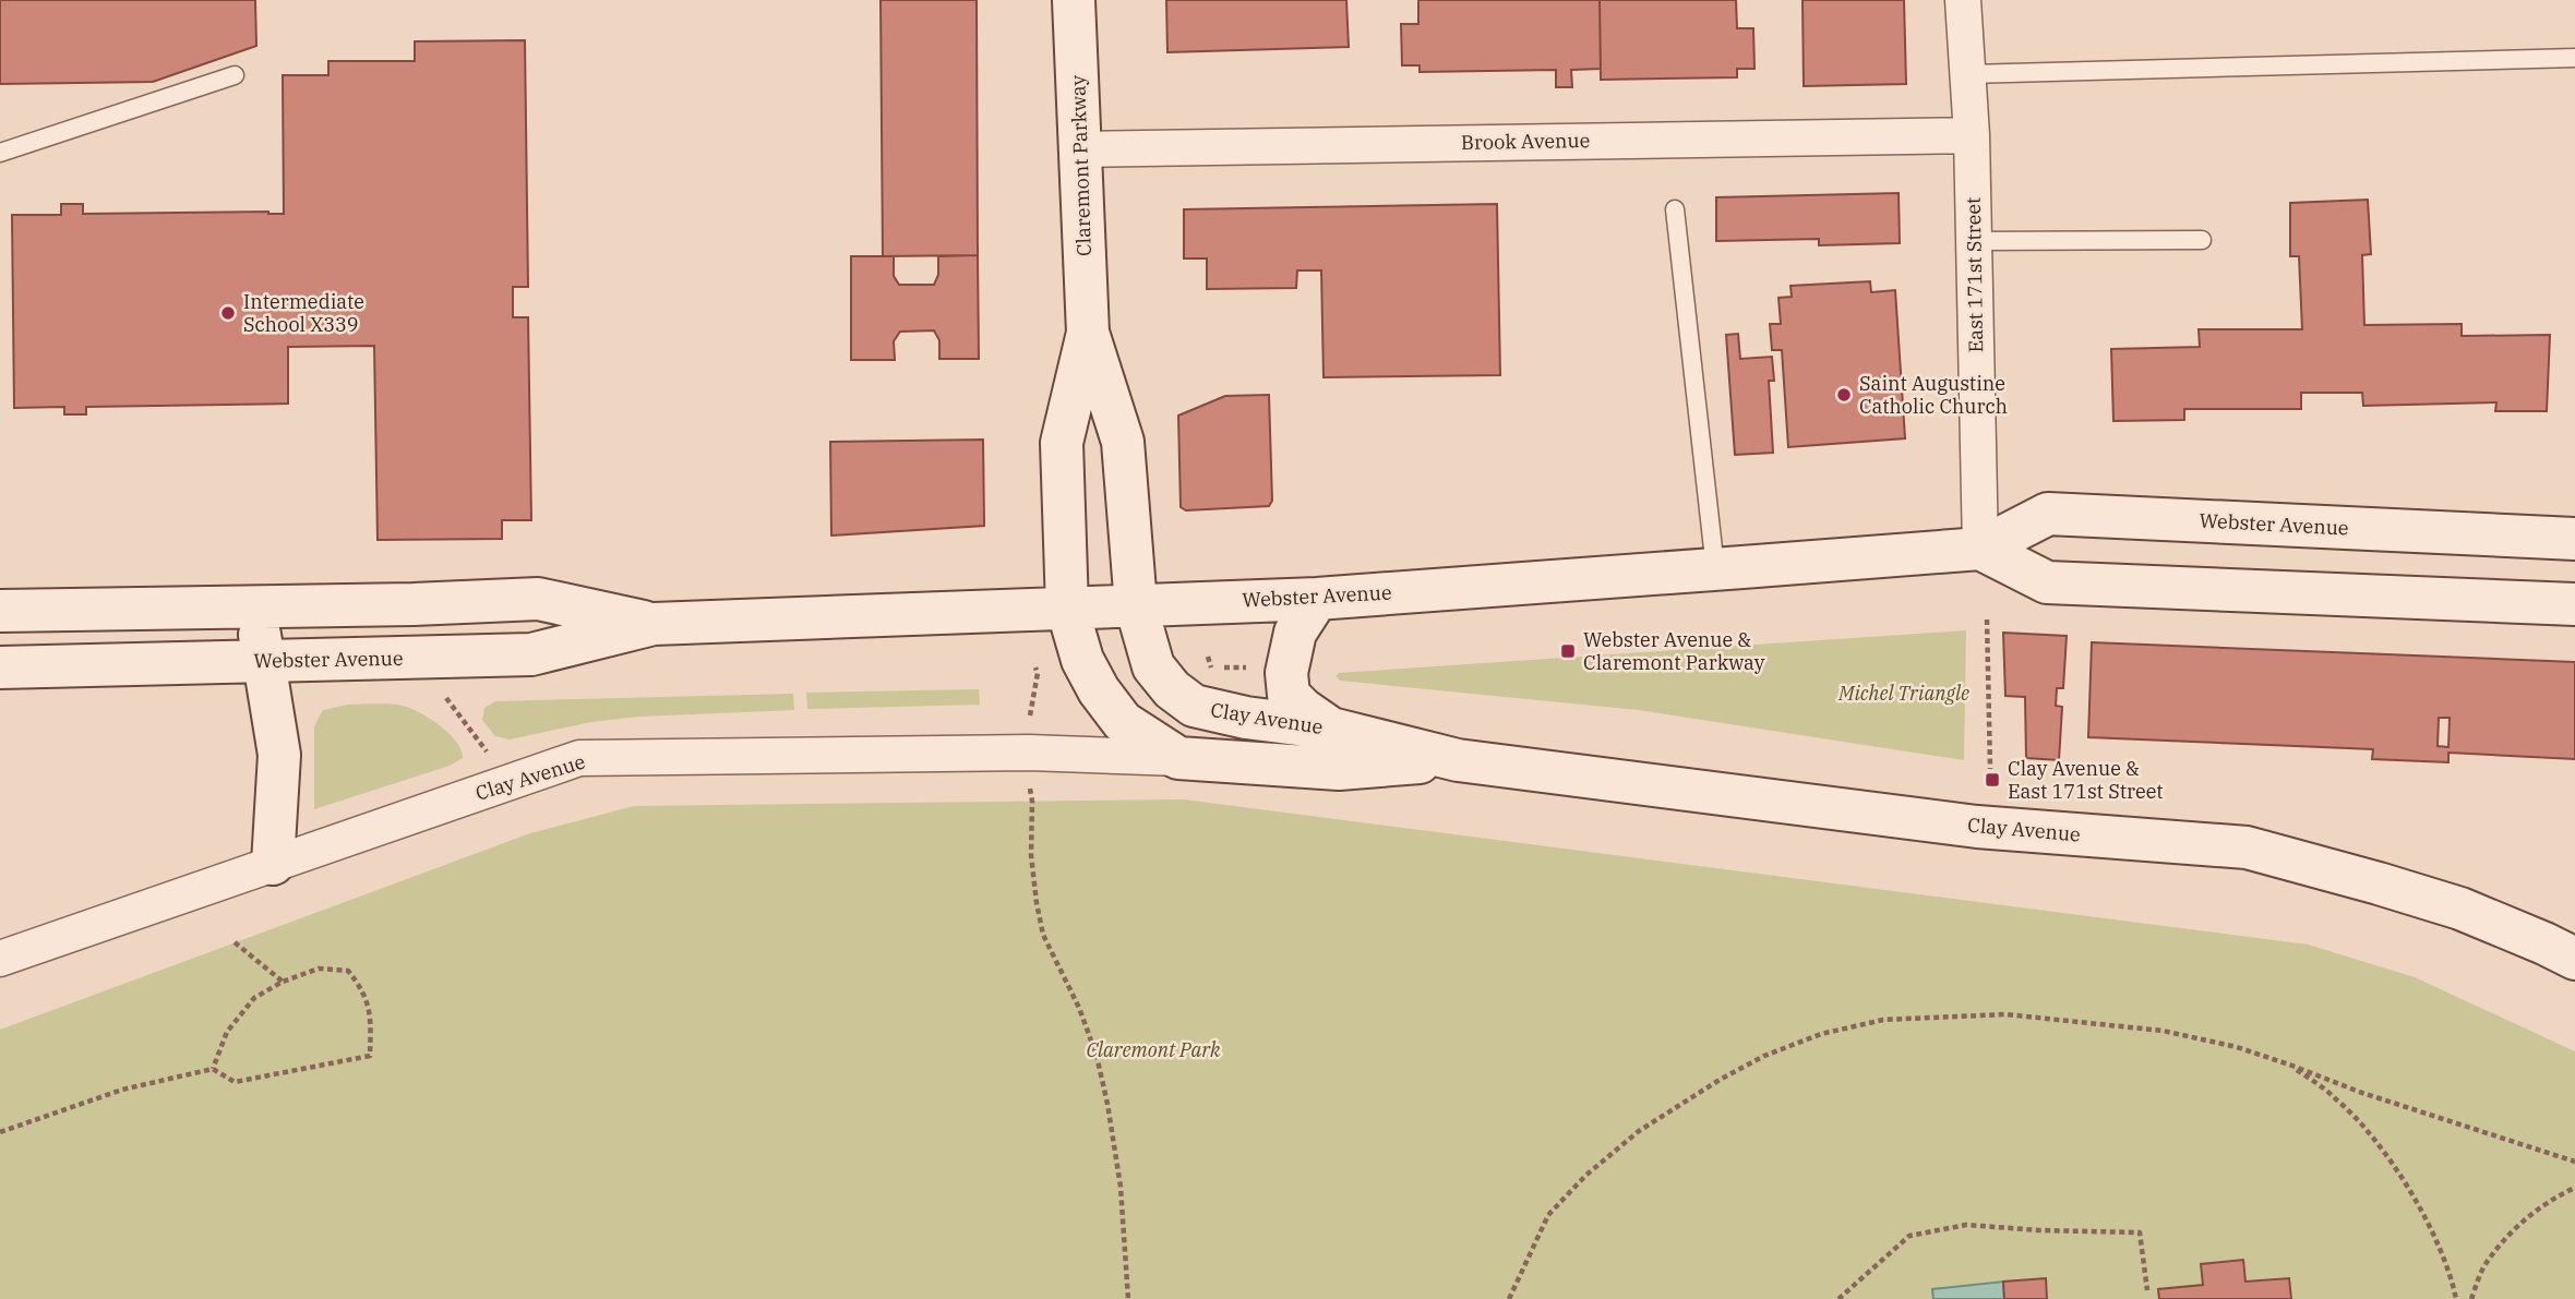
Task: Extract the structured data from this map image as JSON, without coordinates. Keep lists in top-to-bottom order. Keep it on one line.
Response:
{"streets":{"main road":["Claremont Parkway","Webster Avenue","Clay Avenue"],"street":["Brook Avenue","East 171st Street"]},"crossings":[["Brook Avenue","Claremont Parkway"],["Brook Avenue","East 171st Street"],["Claremont Parkway","Webster Avenue"],["Claremont Parkway","Clay Avenue"],["East 171st Street","Webster Avenue"],["Webster Avenue","Clay Avenue"]],"parks":["Michel Triangle","Claremont Park"],"places":{"other":["Intermediate School X339","Saint Augustine Catholic Church"],"transit":["Webster Avenue & Claremont Parkway","Clay Avenue & East 171st Street"]}}
